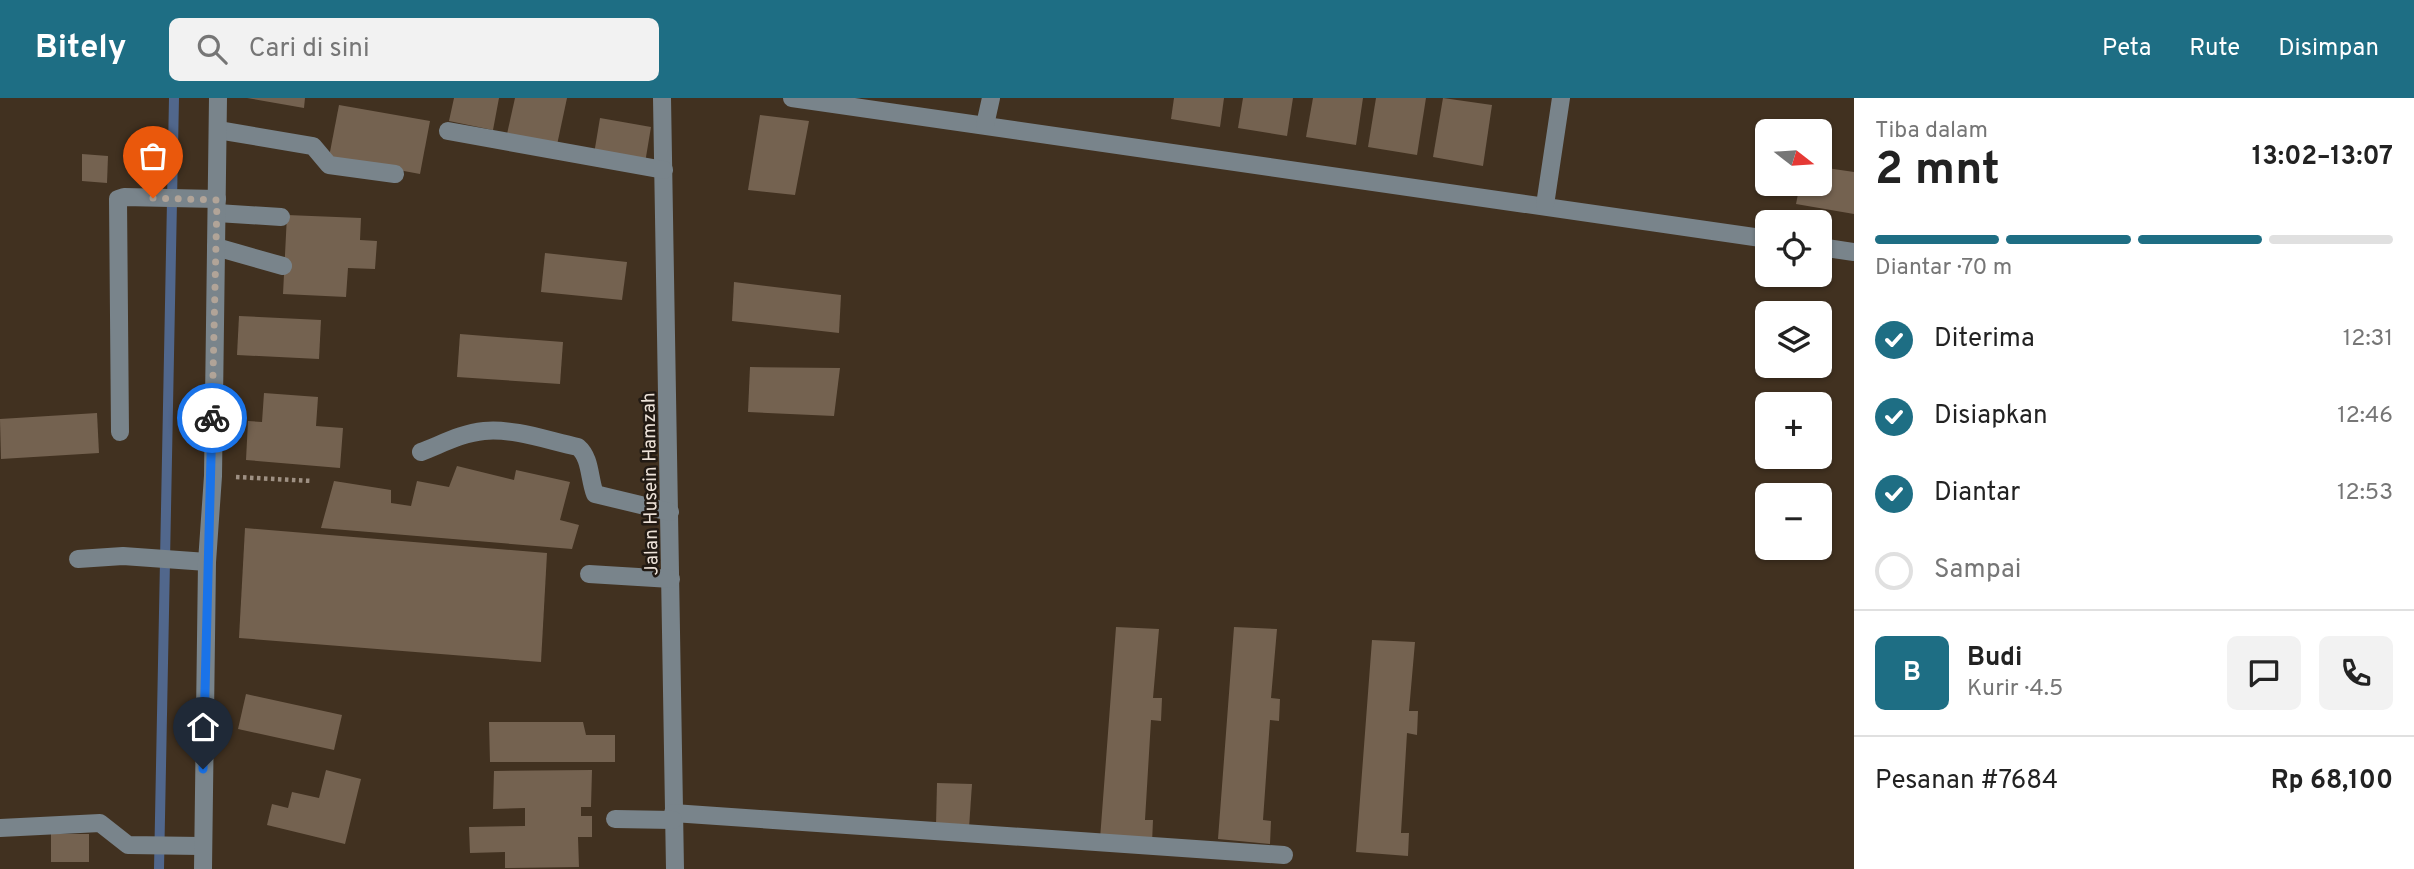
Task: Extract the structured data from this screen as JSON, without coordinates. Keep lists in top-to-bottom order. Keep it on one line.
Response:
{"streets":{"street":["Jalan Husein Hamzah"]},"north":"right","page":{"header":"Bitely","search":"Cari di sini","nav":["Peta","Rute","Disimpan"],"heading":["2 mnt","Tiba dalam","13:02–13:07"],"panel":["Budi","Kurir · 4.5","Pesanan #7684","Rp 68,100"],"map_buttons":["+","−"],"bar":"Diantar · 70 m","list":[["Diterima","12:31"],["Disiapkan","12:46"],["Diantar","12:53"],"Sampai"],"round":"B"}}
